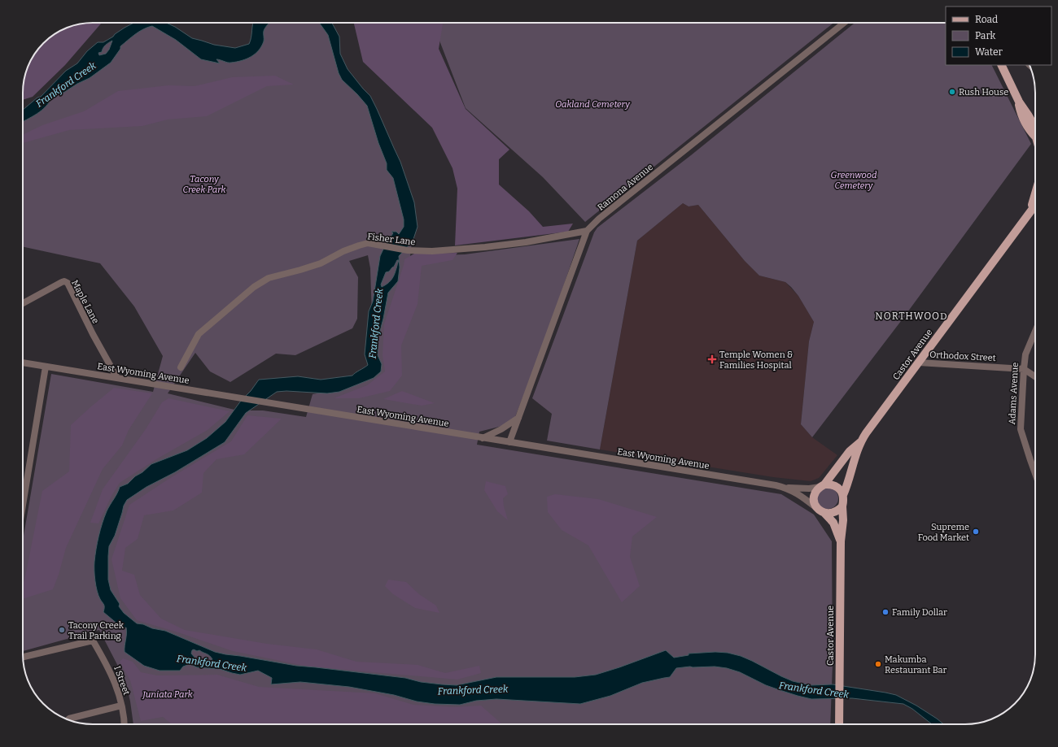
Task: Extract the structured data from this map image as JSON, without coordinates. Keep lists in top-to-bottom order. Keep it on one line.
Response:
{"streets":{"main road":["Castor Avenue"],"street":["Ramona Avenue","Fisher Lane","Maple Lane","Orthodox Street","East Wyoming Avenue","Adams Avenue","I Street"]},"crossings":[["Ramona Avenue","Fisher Lane"],["Ramona Avenue","East Wyoming Avenue"],["Maple Lane","East Wyoming Avenue"],["Castor Avenue","Orthodox Street"],["Castor Avenue","East Wyoming Avenue"],["Orthodox Street","Adams Avenue"]],"districts":["NORTHWOOD"],"water":["Frankford Creek"],"parks":["Oakland Cemetery","Greenwood Cemetery","Tacony Creek Park","Juniata Park"],"places":{"other":["Rush House","Supreme Food Market","Family Dollar","Tacony Creek Trail Parking","Makumba Restaurant Bar"],"health":["Temple Women & Families Hospital"]},"legend":["Road","Park","Water"]}
